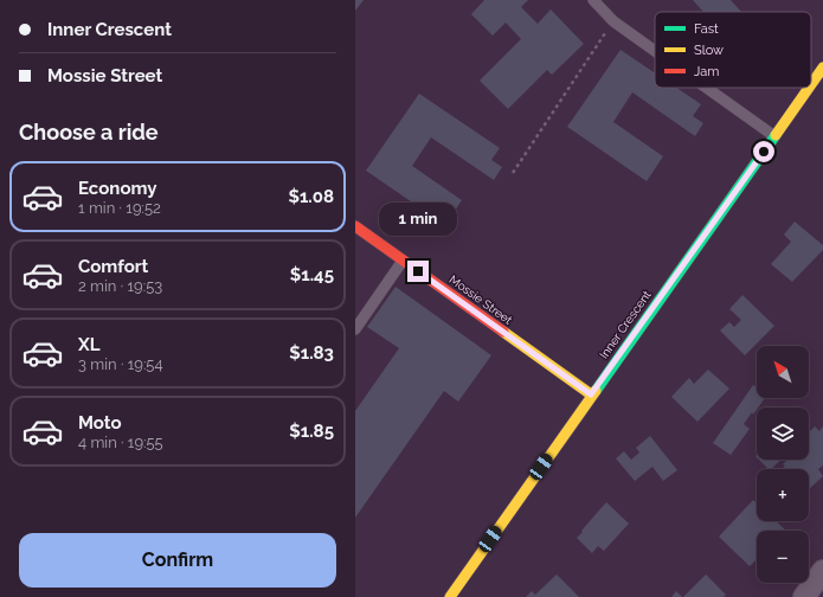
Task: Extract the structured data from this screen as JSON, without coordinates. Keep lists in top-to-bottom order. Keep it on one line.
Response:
{"streets":{"street":["Mossie Street","Inner Crescent"]},"crossings":[["Mossie Street","Inner Crescent"]],"legend":["Fast","Slow","Jam"],"north":"top left","page":{"banner":["Inner Crescent","Mossie Street"],"heading":"Choose a ride","list":[{"name":"Economy","note":"1 min · 19:52","value":"$1.08"},{"name":"Comfort","note":"2 min · 19:53","value":"$1.45"},{"name":"XL","note":"3 min · 19:54","value":"$1.83"},{"name":"Moto","note":"4 min · 19:55","value":"$1.85"}],"bubble":"1 min","map_buttons":["+","−"],"buttons":"Confirm"}}
